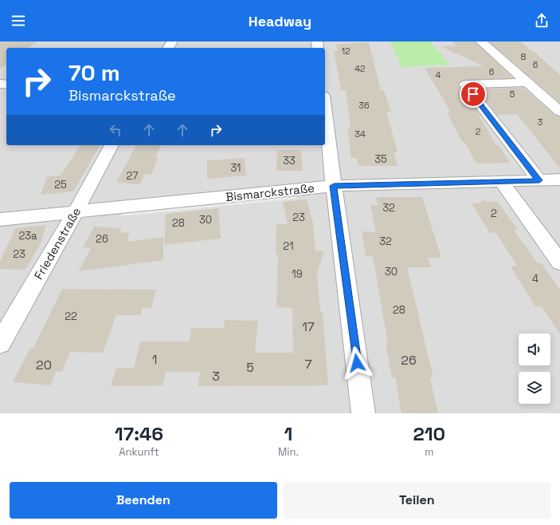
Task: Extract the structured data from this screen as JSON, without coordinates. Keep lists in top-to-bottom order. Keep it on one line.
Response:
{"streets":{"street":["Bismarckstraße","Friedenstraße"]},"crossings":[["Bismarckstraße","Friedenstraße"]],"house_numbers":["12","8","6","42","6","4","5","36","3","2","34","35","33","31","27","25","32","2","23","30","28","23a","26","32","21","23","30","19","4","28","22","17","1","26","7","20","5","3"],"page":{"header":"Headway","turn":["70 m","Bismarckstraße"],"eta":["17:46","Ankunft","1","Min.","210","m"],"buttons":["Beenden","Teilen"]}}
